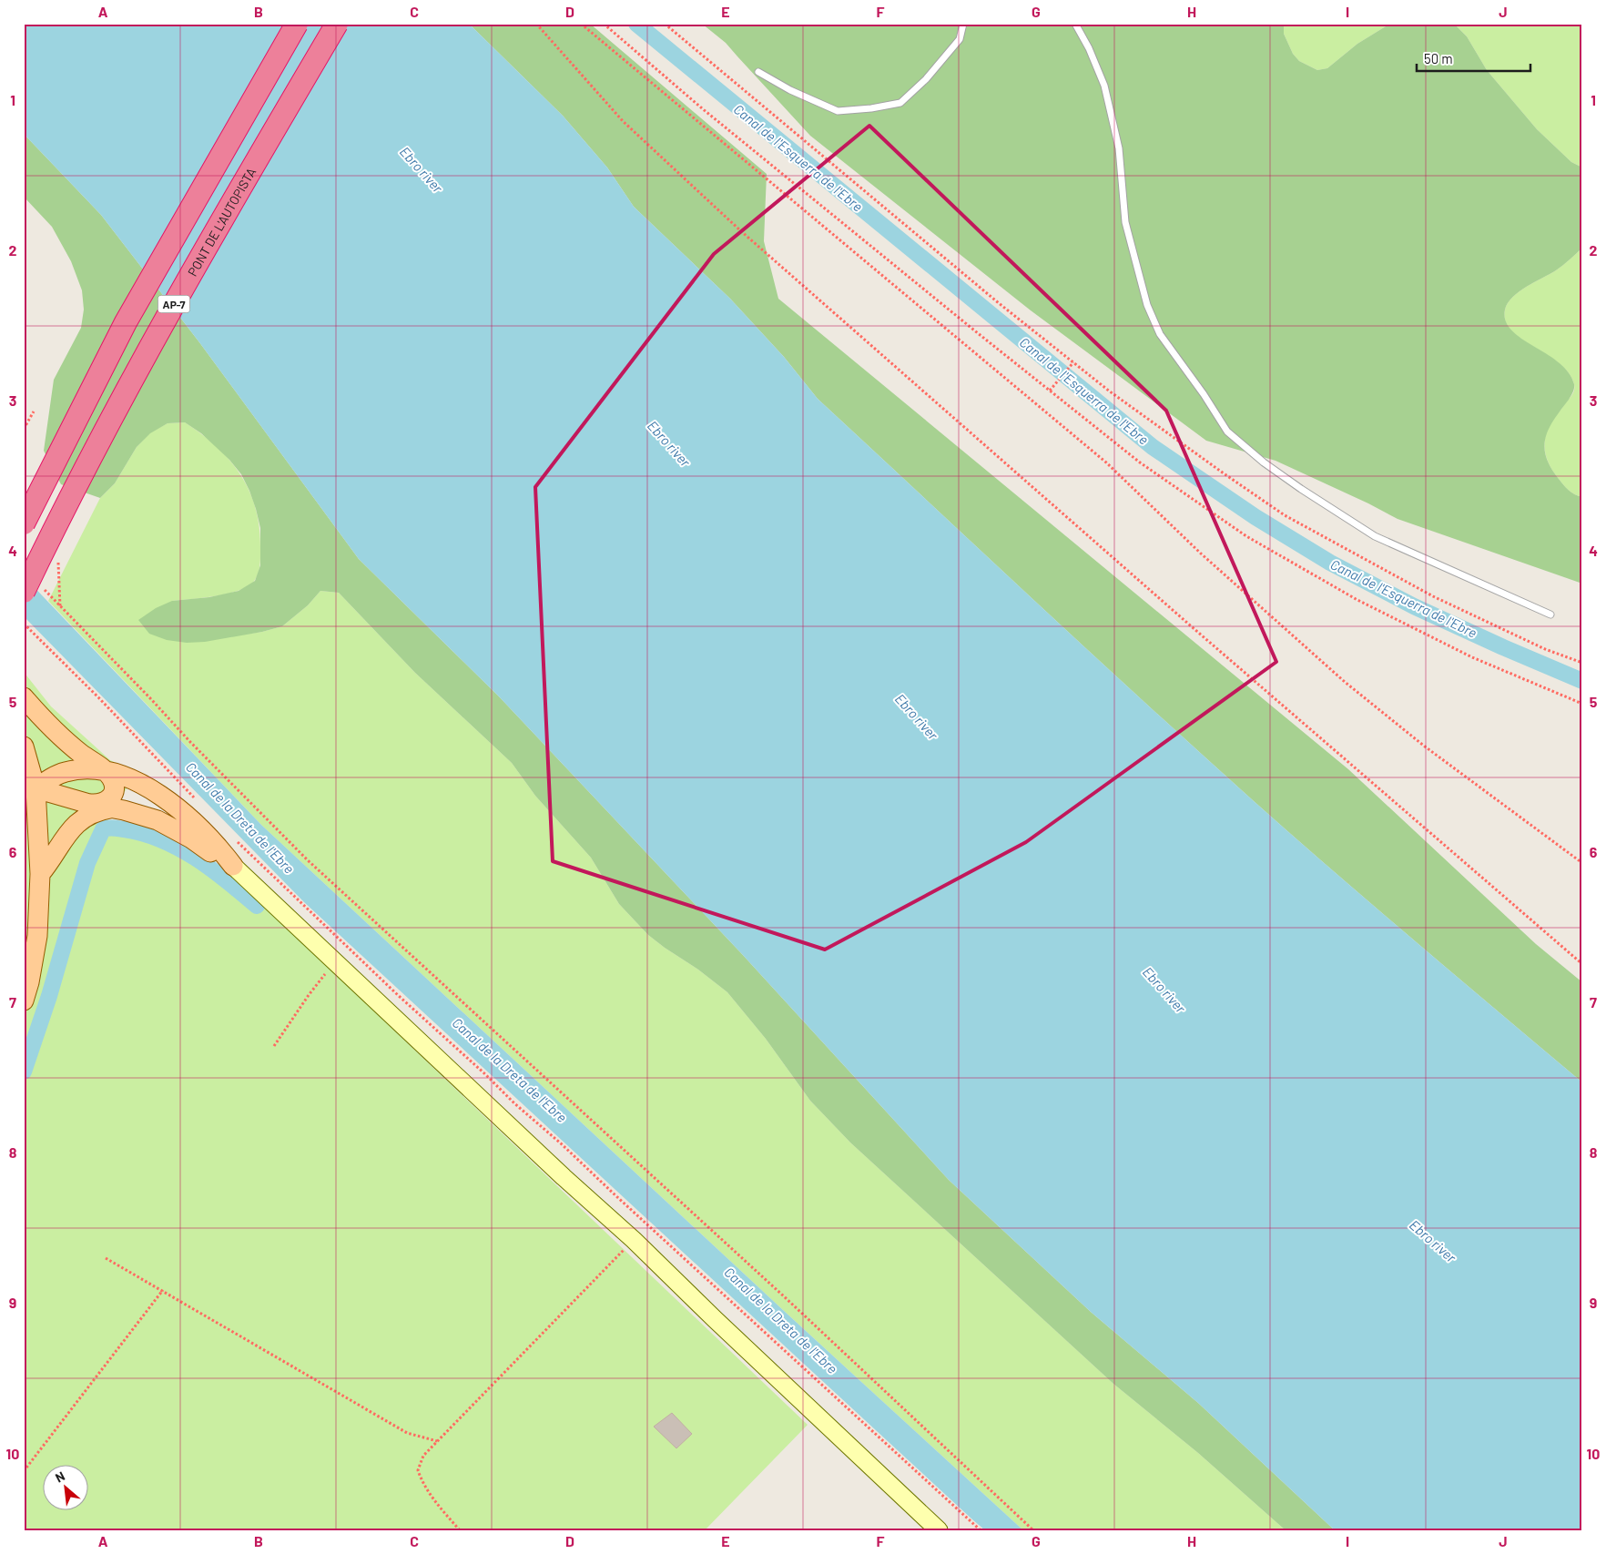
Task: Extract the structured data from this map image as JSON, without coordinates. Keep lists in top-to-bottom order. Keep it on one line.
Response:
{"streets":{"highway":["PONT DE L'AUTOPISTA","AP-7"]},"water":["Canal de l'Esquerra de l'Ebre","Ebro river","Canal de la Dreta de l'Ebre"],"scale_bar":"50 m","north":"top left","grid":{"columns":["A","B","C","D","E","F","G","H","I","J"],"rows":["1","2","3","4","5","6","7","8","9","10"]}}
